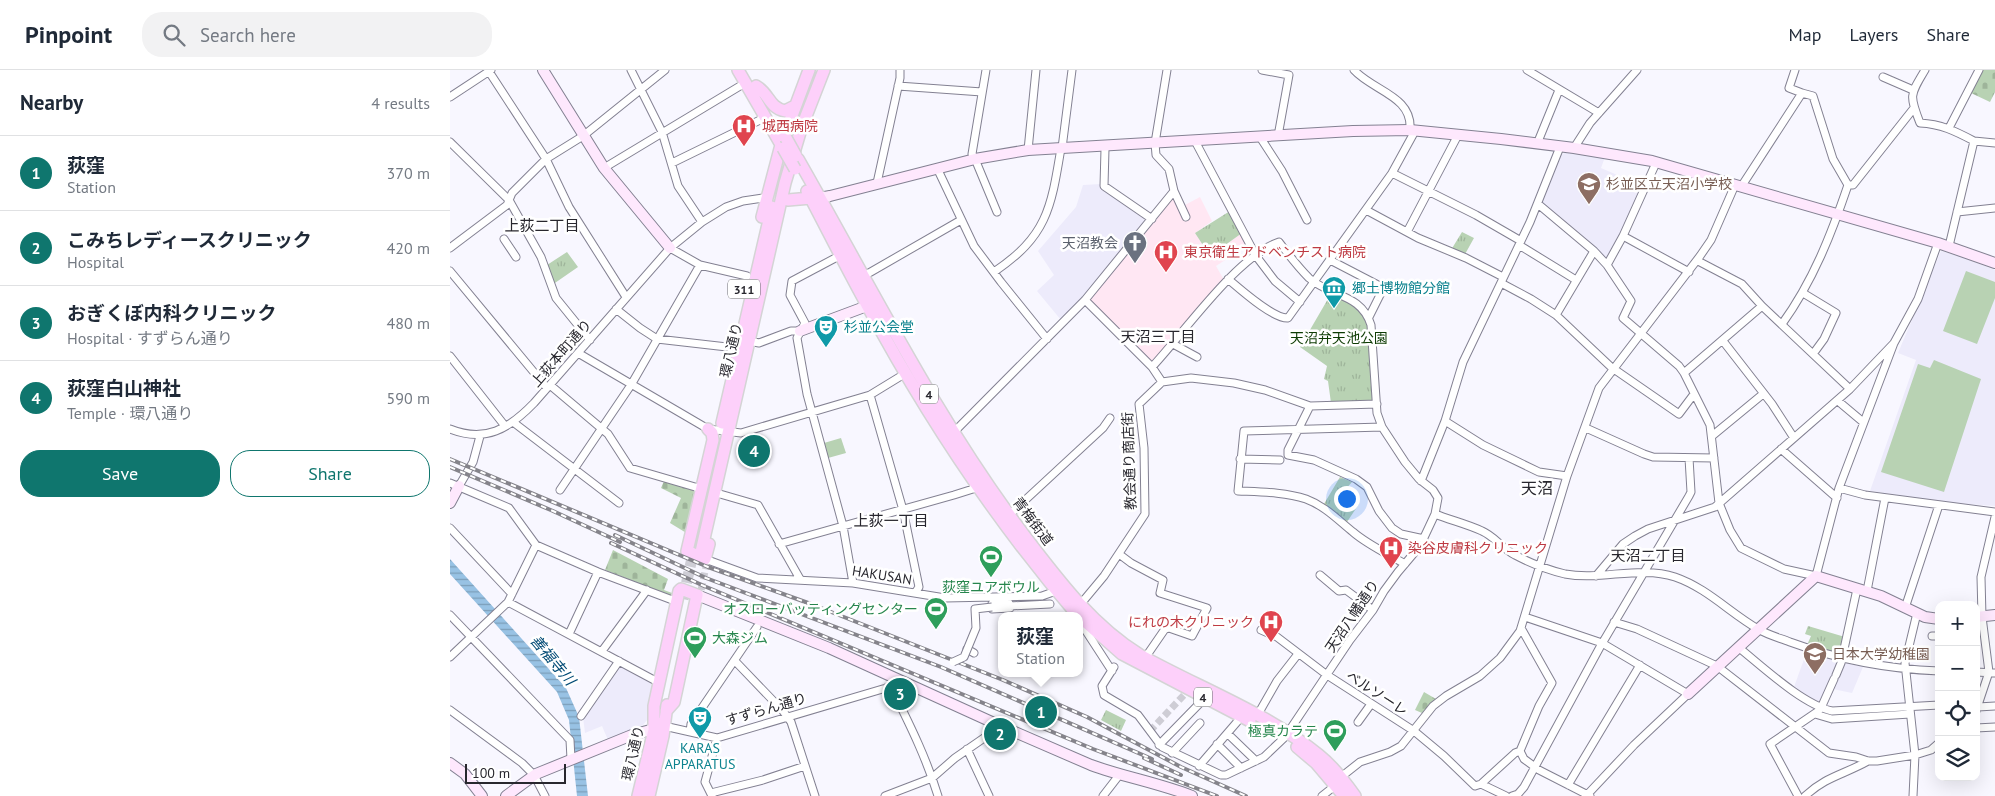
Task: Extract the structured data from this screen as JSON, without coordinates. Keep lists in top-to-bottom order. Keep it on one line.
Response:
{"streets":{"main road":["311","環八通り","4","青梅街道"],"street":["上荻本町通り","教会通り商店街","HAKUSAN","天沼八幡通り","ベルソーレ","すずらん通り"]},"crossings":[["311","環八通り"],["311","上荻本町通り"],["311","4"],["311","青梅街道"],["環八通り","HAKUSAN"],["環八通り","すずらん通り"],["4","青梅街道"],["青梅街道","HAKUSAN"],["青梅街道","天沼八幡通り"],["天沼八幡通り","ベルソーレ"]],"districts":["上荻二丁目","天沼三丁目","天沼","上荻一丁目","天沼二丁目"],"water":["善福寺川"],"parks":["天沼弁天池公園"],"places":{"hospital":["城西病院","東京衛生アドベンチスト病院","染谷皮膚科クリニック","にれの木クリニック"],"school or university":["杉並区立天沼小学校","日本大学幼稚園"],"church":["天沼教会"],"museum":["郷土博物館分館"],"theatre":["杉並公会堂","KARAS APPARATUS"],"sports":["荻窪ユアボウル","オスローバッティングセンター","大森ジム","極真カラテ"]},"scale_bar":"100 m","page":{"header":"Pinpoint","search":"Search here","nav":["Map","Layers","Share"],"heading":["Nearby","4 results"],"list":[{"mark":"1","name":"荻窪","note":"Station","value":"370 m"},{"mark":"2","name":"こみちレディースクリニック","note":"Hospital","value":"420 m"},{"mark":"3","name":"おぎくぼ内科クリニック","note":"Hospital · すずらん通り","value":"480 m"},{"mark":"4","name":"荻窪白山神社","note":"Temple · 環八通り","value":"590 m"}],"pins":["4","3","1","2"],"buttons":["Save","Share"],"map_buttons":["+","−"],"popup":["荻窪","Station"],"scale":"100 m"}}
